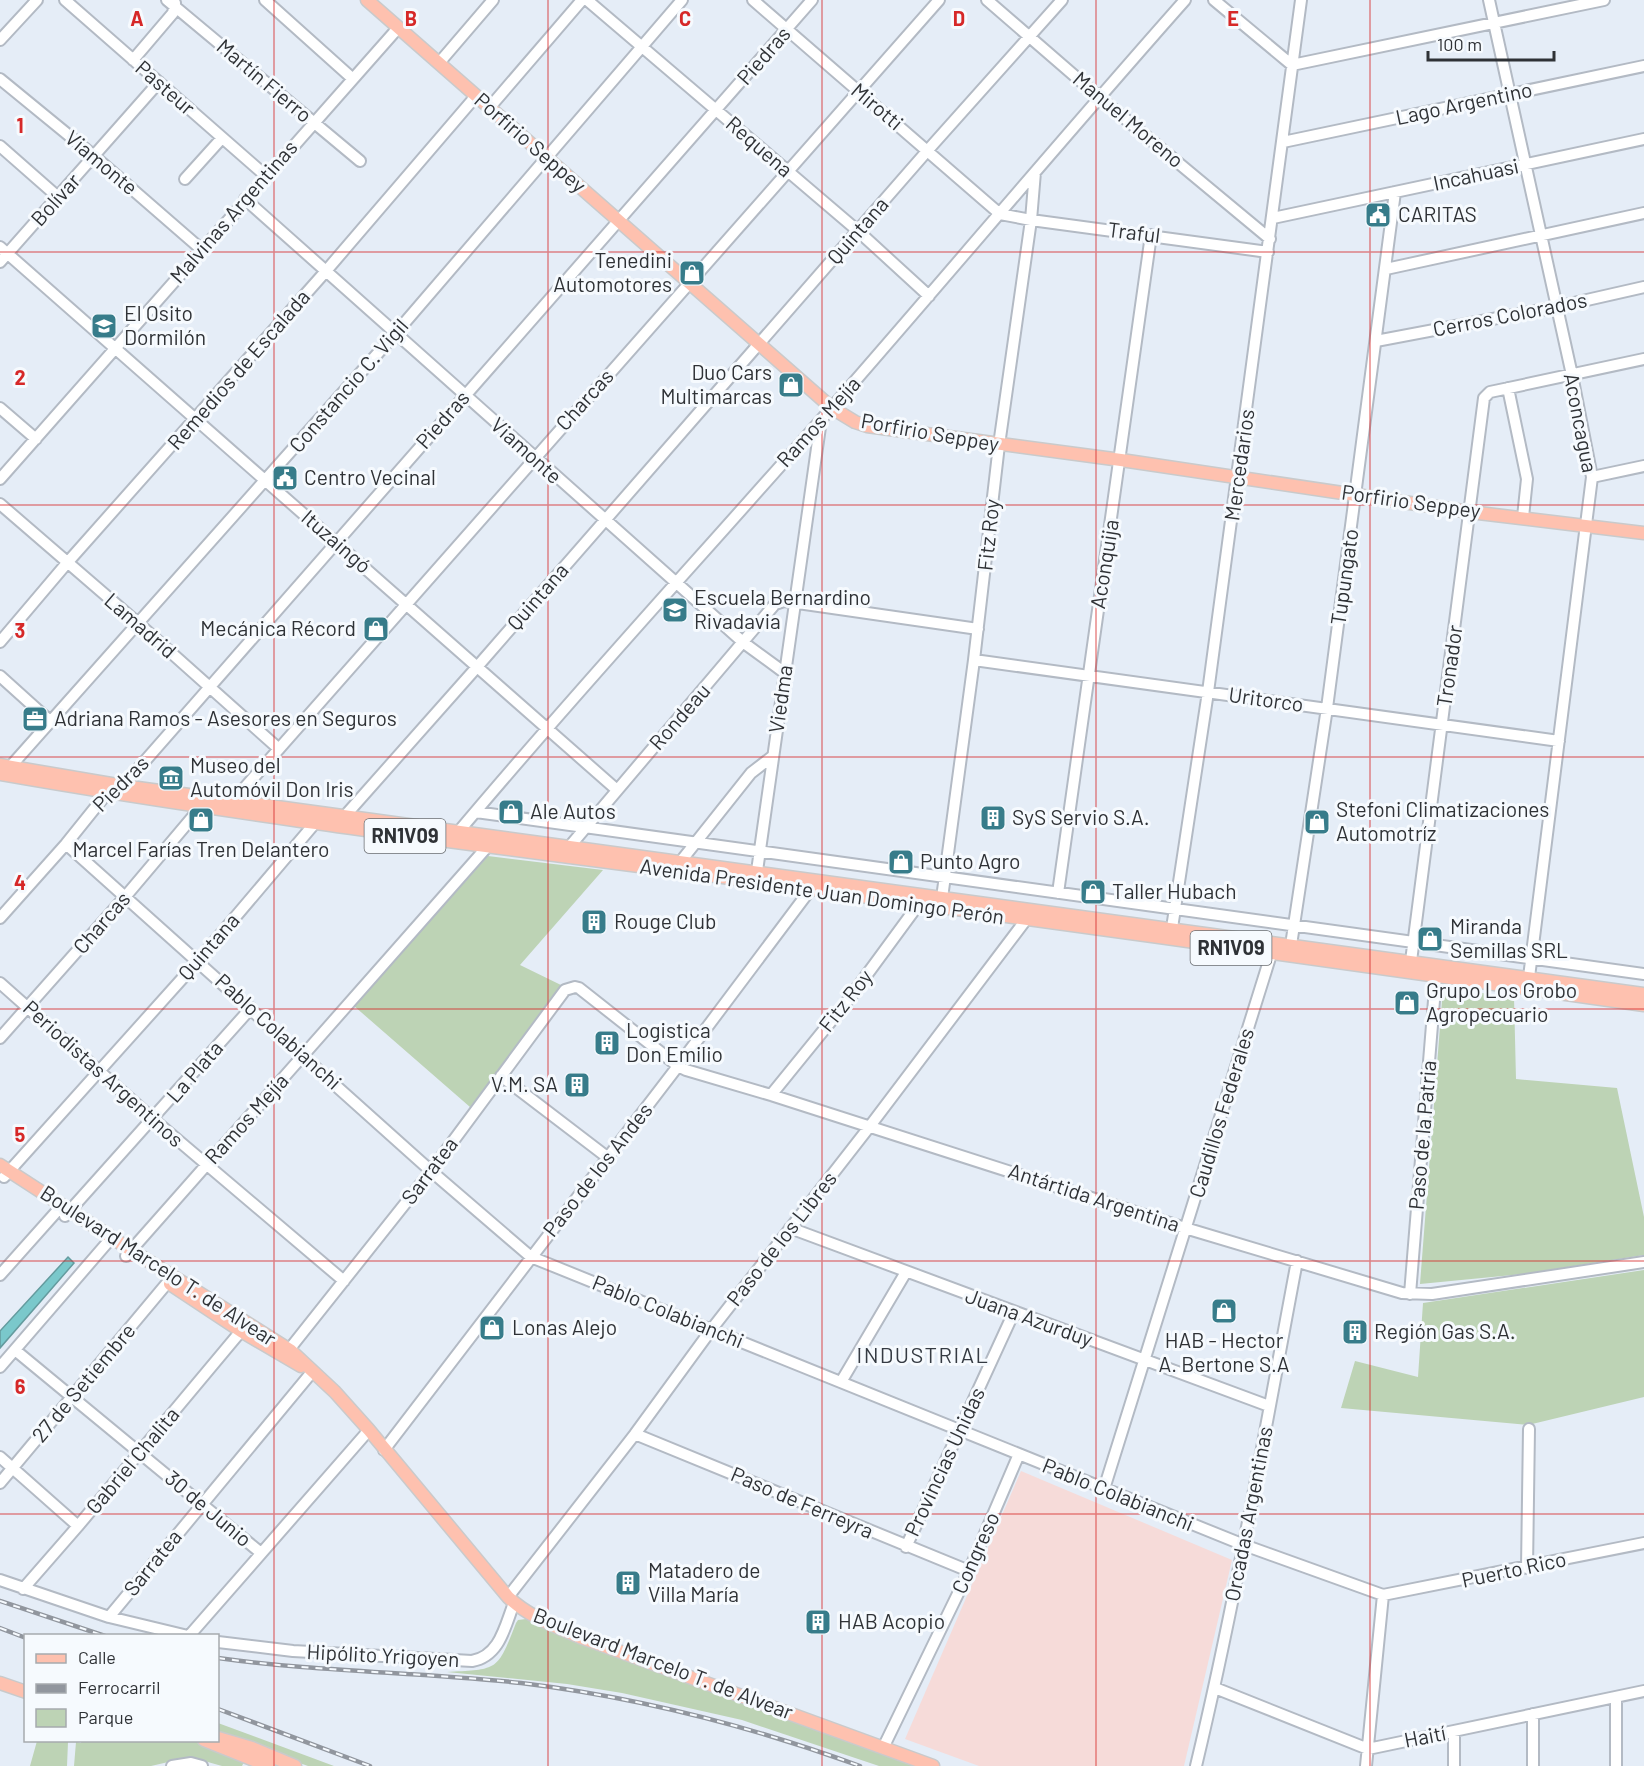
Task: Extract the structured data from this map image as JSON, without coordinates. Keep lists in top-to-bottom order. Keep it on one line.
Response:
{"streets":{"main road":["Porfirio Seppey","RN1V09","Avenida Presidente Juan Domingo Perón","Boulevard Marcelo T. de Alvear"],"street":["Piedras","Martín Fierro","Pasteur","Lago Argentino","Mirotti","Manuel Moreno","Requena","Viamonte","Incahuasi","Bolívar","Malvinas Argentinas","Quintana","Traful","Cerros Colorados","Remedios de Escalada","Constancio C. Vigil","Charcas","Ramos Mejía","Aconcagua","Mercedarios","Fitz Roy","Ituzaingó","Aconquija","Tupungato","Lamadrid","Tronador","Viedma","Uritorco","Rondeau","Pablo Colabianchi","La Plata","Periodistas Argentinos","Caudillos Federales","Paso de la Patria","Paso de los Andes","Sarratea","Antártida Argentina","Paso de los Libres","Juana Azurduy","27 de Setiembre","Gabriel Chalita","Provincias Unidas","Paso de Ferreyra","30 de Junio","Orcadas Argentinas","Congreso","Puerto Rico","Hipólito Yrigoyen","Haití"]},"crossings":[["Piedras","Mirotti"],["Piedras","Porfirio Seppey"],["Piedras","Requena"],["Piedras","Viamonte"],["Piedras","Ituzaingó"],["Piedras","Lamadrid"],["Piedras","Avenida Presidente Juan Domingo Perón"],["Piedras","Pablo Colabianchi"],["Martín Fierro","Malvinas Argentinas"],["Pasteur","Bolívar"],["Pasteur","Malvinas Argentinas"],["Lago Argentino","Aconcagua"],["Lago Argentino","Mercedarios"],["Mirotti","Quintana"],["Mirotti","Traful"],["Mirotti","Charcas"],["Mirotti","Ramos Mejía"],["Manuel Moreno","Quintana"],["Manuel Moreno","Ramos Mejía"],["Manuel Moreno","Mercedarios"],["Porfirio Seppey","Malvinas Argentinas"],["Porfirio Seppey","Quintana"],["Porfirio Seppey","Remedios de Escalada"],["Porfirio Seppey","Constancio C. Vigil"],["Porfirio Seppey","Charcas"],["Porfirio Seppey","Ramos Mejía"],["Porfirio Seppey","Aconcagua"],["Porfirio Seppey","Mercedarios"],["Porfirio Seppey","Fitz Roy"],["Porfirio Seppey","Aconquija"],["Porfirio Seppey","Tupungato"],["Porfirio Seppey","Tronador"],["Requena","Quintana"],["Requena","Constancio C. Vigil"],["Requena","Charcas"],["Requena","Ramos Mejía"],["Viamonte","Bolívar"],["Viamonte","Malvinas Argentinas"],["Viamonte","Quintana"],["Viamonte","Remedios de Escalada"],["Viamonte","Constancio C. Vigil"],["Viamonte","Charcas"],["Viamonte","Ramos Mejía"],["Viamonte","Viedma"],["Viamonte","Rondeau"],["Incahuasi","Aconcagua"],["Incahuasi","Mercedarios"],["Incahuasi","Tupungato"],["Bolívar","Ituzaingó"],["Malvinas Argentinas","Ituzaingó"],["Quintana","Ituzaingó"],["Quintana","Avenida Presidente Juan Domingo Perón"],["Quintana","Pablo Colabianchi"],["Quintana","Periodistas Argentinos"],["Quintana","Boulevard Marcelo T. de Alvear"],["Traful","Ramos Mejía"],["Traful","Mercedarios"],["Traful","Fitz Roy"],["Traful","Aconquija"],["Cerros Colorados","Aconcagua"],["Cerros Colorados","Tupungato"],["Remedios de Escalada","Ituzaingó"],["Remedios de Escalada","Lamadrid"],["Constancio C. Vigil","Ituzaingó"],["Constancio C. Vigil","Lamadrid"],["Constancio C. Vigil","Avenida Presidente Juan Domingo Perón"],["Charcas","Ituzaingó"],["Charcas","Lamadrid"],["Charcas","Avenida Presidente Juan Domingo Perón"],["Charcas","Pablo Colabianchi"],["Charcas","Periodistas Argentinos"],["Ramos Mejía","Fitz Roy"],["Ramos Mejía","Ituzaingó"],["Ramos Mejía","Viedma"],["Ramos Mejía","Avenida Presidente Juan Domingo Perón"],["Ramos Mejía","Pablo Colabianchi"],["Ramos Mejía","Periodistas Argentinos"],["Ramos Mejía","Boulevard Marcelo T. de Alvear"],["Aconcagua","Uritorco"],["Aconcagua","Avenida Presidente Juan Domingo Perón"],["Mercedarios","Uritorco"],["Mercedarios","Avenida Presidente Juan Domingo Perón"],["Fitz Roy","Uritorco"],["Fitz Roy","Avenida Presidente Juan Domingo Perón"],["Fitz Roy","Antártida Argentina"],["Ituzaingó","Rondeau"],["Aconquija","Uritorco"],["Aconquija","Avenida Presidente Juan Domingo Perón"],["Tupungato","Uritorco"],["Tupungato","Avenida Presidente Juan Domingo Perón"],["Tronador","Uritorco"],["Tronador","Avenida Presidente Juan Domingo Perón"],["Viedma","Rondeau"],["Viedma","Avenida Presidente Juan Domingo Perón"],["Rondeau","Avenida Presidente Juan Domingo Perón"],["Avenida Presidente Juan Domingo Perón","Caudillos Federales"],["Avenida Presidente Juan Domingo Perón","Paso de la Patria"],["Avenida Presidente Juan Domingo Perón","Paso de los Andes"],["Avenida Presidente Juan Domingo Perón","Paso de los Libres"],["Pablo Colabianchi","La Plata"],["Pablo Colabianchi","Caudillos Federales"],["Pablo Colabianchi","Paso de los Andes"],["Pablo Colabianchi","Sarratea"],["Pablo Colabianchi","Paso de los Libres"],["Pablo Colabianchi","Provincias Unidas"],["Pablo Colabianchi","Orcadas Argentinas"],["Pablo Colabianchi","Congreso"],["Pablo Colabianchi","Puerto Rico"],["La Plata","Periodistas Argentinos"],["La Plata","Boulevard Marcelo T. de Alvear"],["Periodistas Argentinos","Sarratea"],["Caudillos Federales","Antártida Argentina"],["Caudillos Federales","Juana Azurduy"],["Paso de la Patria","Antártida Argentina"],["Paso de los Andes","Antártida Argentina"],["Paso de los Andes","Boulevard Marcelo T. de Alvear"],["Sarratea","Antártida Argentina"],["Sarratea","Boulevard Marcelo T. de Alvear"],["Sarratea","30 de Junio"],["Antártida Argentina","Paso de los Libres"],["Antártida Argentina","Orcadas Argentinas"],["Paso de los Libres","Boulevard Marcelo T. de Alvear"],["Paso de los Libres","Juana Azurduy"],["Paso de los Libres","Paso de Ferreyra"],["Paso de los Libres","Hipólito Yrigoyen"],["Boulevard Marcelo T. de Alvear","27 de Setiembre"],["Boulevard Marcelo T. de Alvear","Gabriel Chalita"],["Boulevard Marcelo T. de Alvear","Congreso"],["Boulevard Marcelo T. de Alvear","Hipólito Yrigoyen"],["Juana Azurduy","Provincias Unidas"],["Juana Azurduy","Orcadas Argentinas"],["27 de Setiembre","30 de Junio"],["Gabriel Chalita","30 de Junio"],["Provincias Unidas","Paso de Ferreyra"],["Paso de Ferreyra","Congreso"]],"districts":["INDUSTRIAL"],"places":{"public building":["CARITAS","Centro Vecinal"],"shop":["Tenedini Automotores","Duo Cars Multimarcas","Mecánica Récord","Ale Autos","Marcel Farías Tren Delantero","Stefoni Climatizaciones Automotríz","Punto Agro","Taller Hubach","Miranda Semillas SRL","Grupo Los Grobo Agropecuario","HAB - Hector A. Bertone S.A","Lonas Alejo"],"school or university":["El Osito Dormilón","Escuela Bernardino Rivadavia"],"office":["Adriana Ramos - Asesores en Seguros"],"museum":["Museo del Automóvil Don Iris"],"building":["SyS Servio S.A.","Rouge Club","Logistica Don Emilio","V.M. SA","Región Gas S.A.","Matadero de Villa María","HAB Acopio"]},"legend":["Calle","Ferrocarril","Parque"],"scale_bar":"100 m","grid":{"columns":["A","B","C","D","E"],"rows":["1","2","3","4","5","6"]}}
